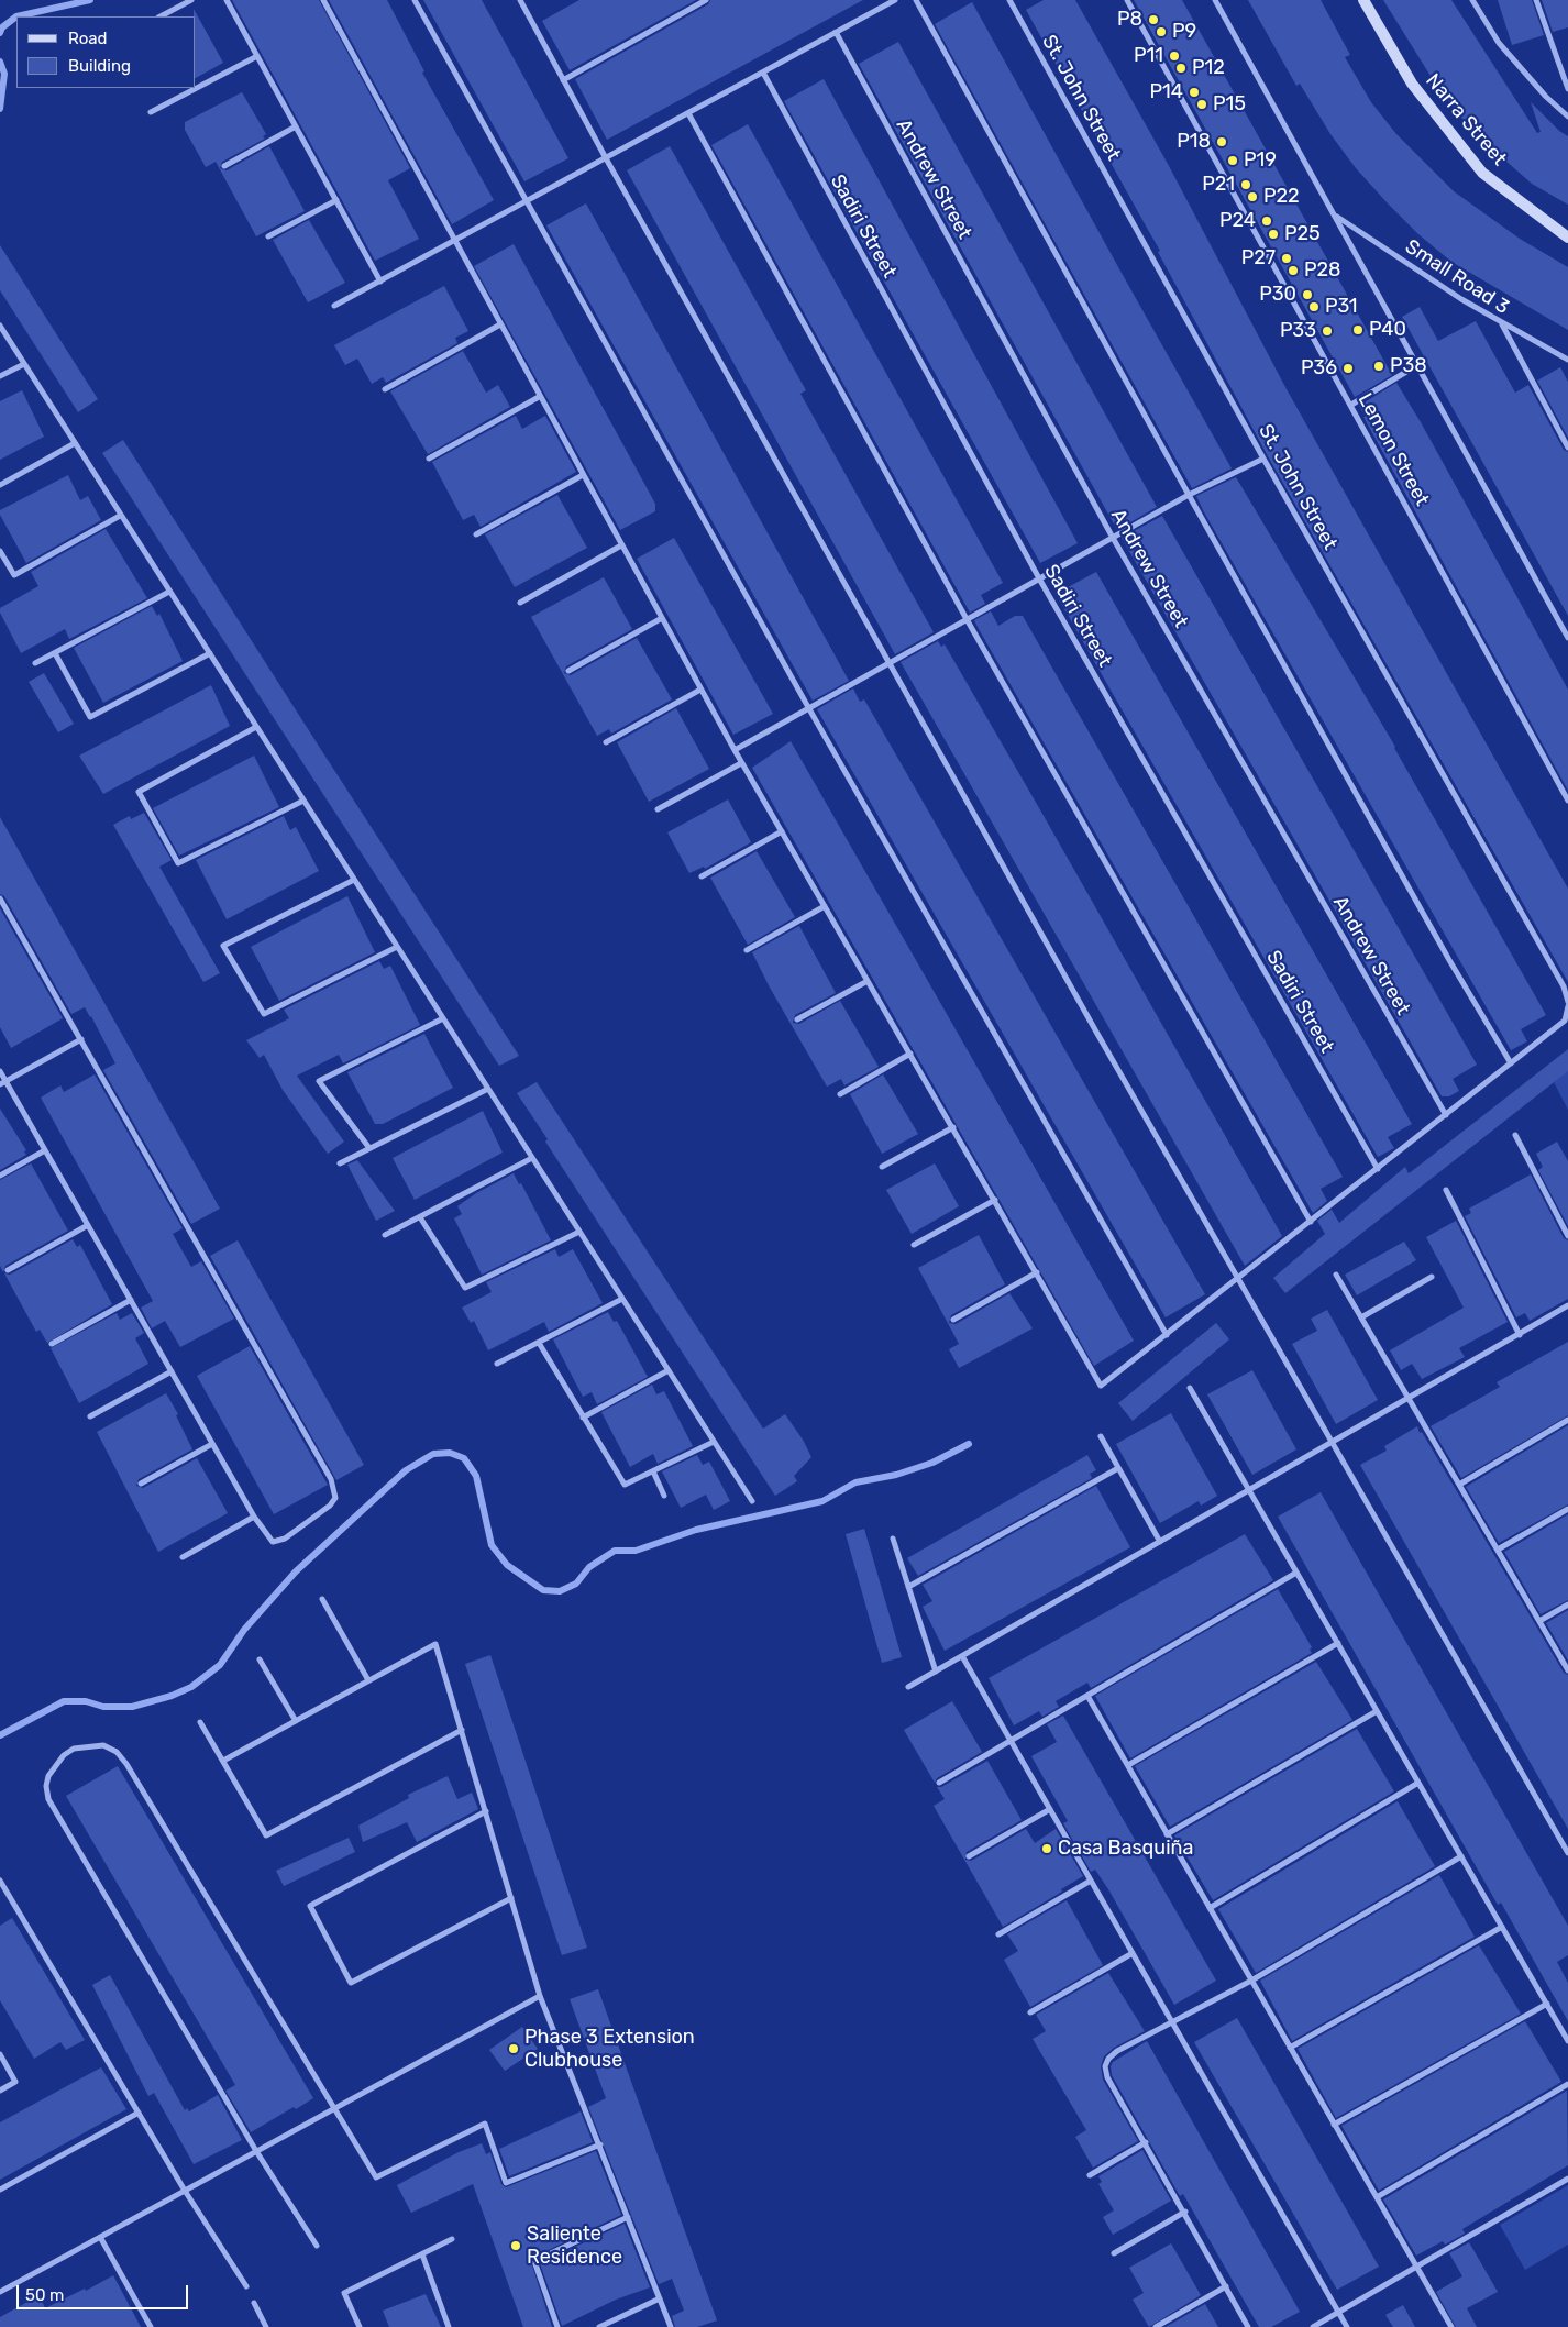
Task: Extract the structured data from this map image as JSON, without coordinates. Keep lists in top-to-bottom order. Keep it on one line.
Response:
{"streets":{"street":["St. John Street","Narra Street","Andrew Street","Sadiri Street","Small Road 3","Lemon Street"]},"places":["P8","P9","P11","P12","P14","P15","P18","P19","P21","P22","P24","P25","P27","P28","P30","P31","P40","P33","P38","P36","Casa Basquiña","Phase 3 Extension Clubhouse","Saliente Residence"],"legend":["Road","Building"],"scale_bar":"50 m"}
